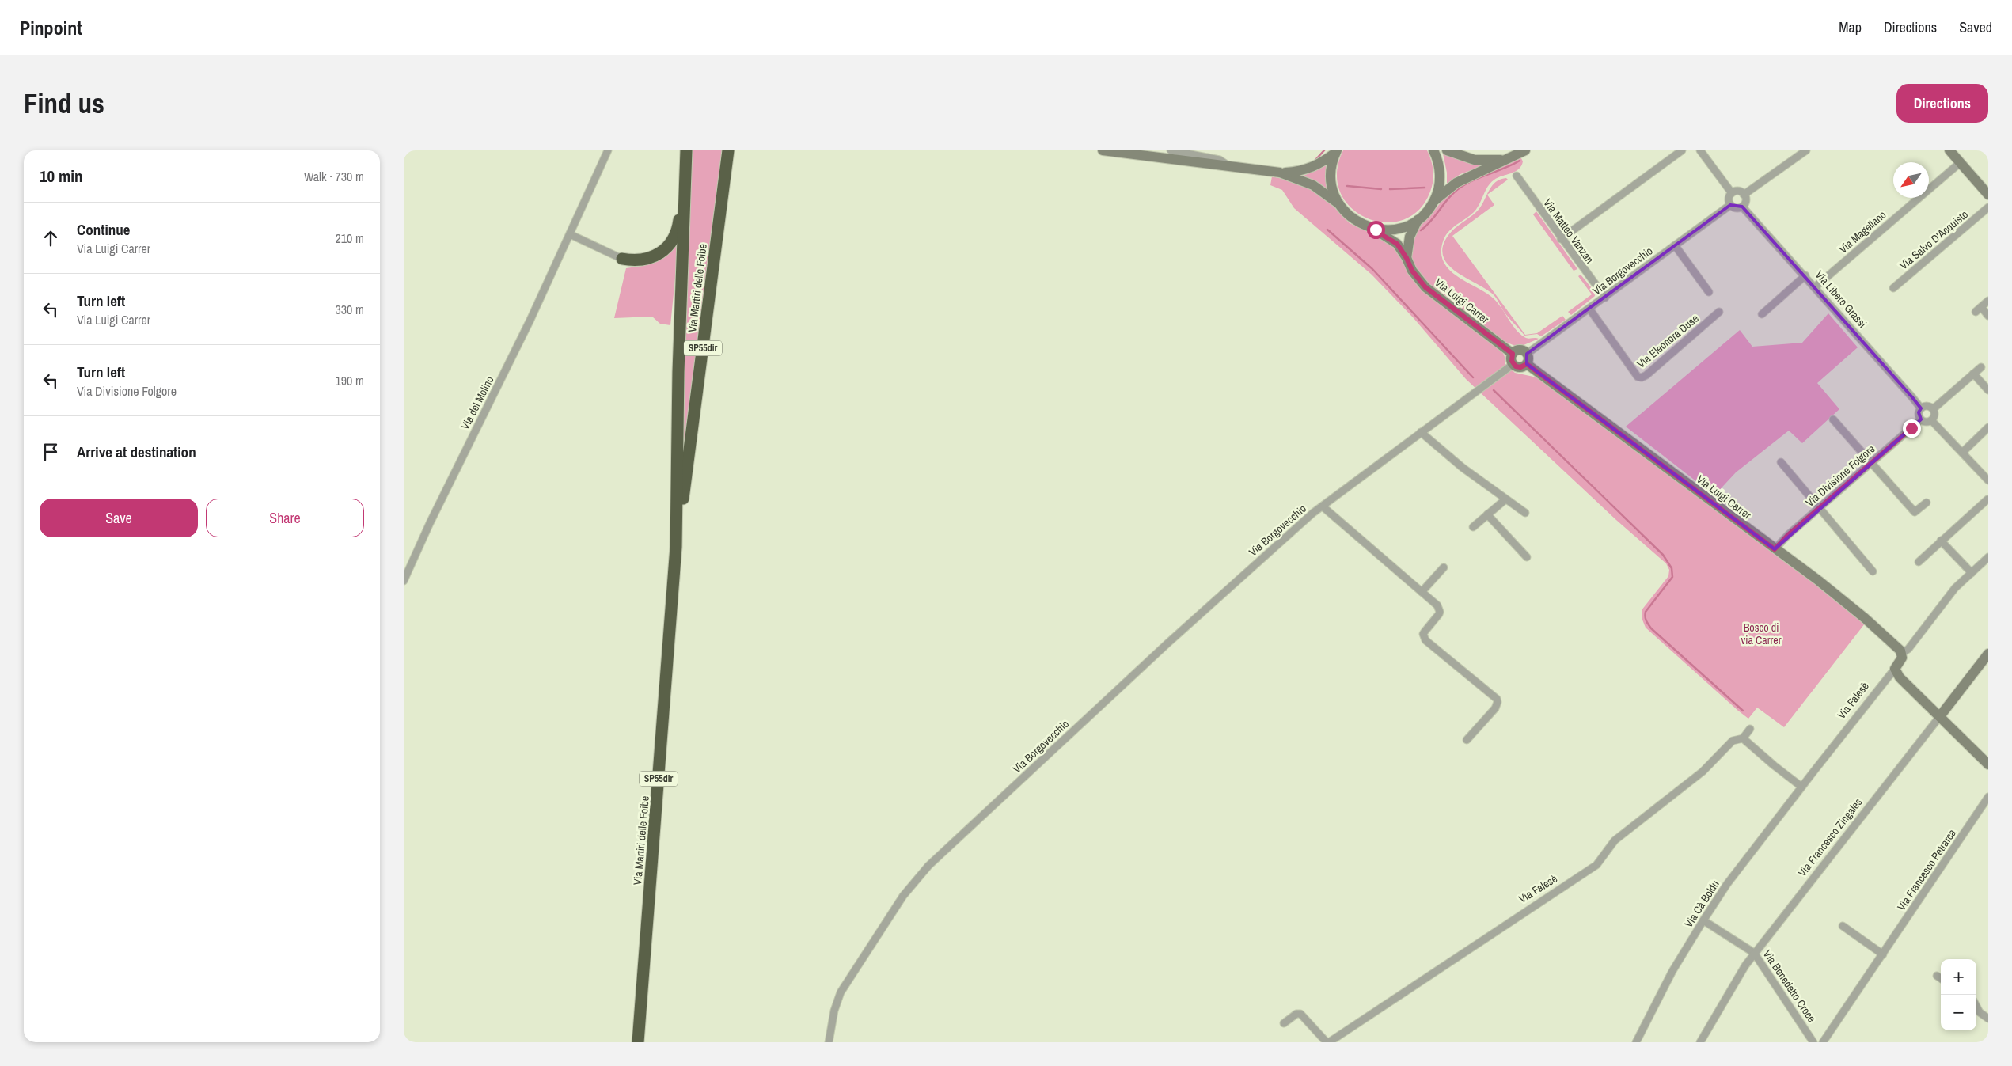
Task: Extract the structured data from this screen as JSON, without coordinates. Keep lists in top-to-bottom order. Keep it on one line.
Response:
{"streets":{"highway":["Via Martiri delle Foibe","SP55dir"],"street":["Via Matteo Vanzan","Via Magellano","Via Salvo D'Acquisto","Via Borgovecchio","Via Libero Grassi","Via Luigi Carrer","Via Eleonora Duse","Via del Molino","Via Divisione Folgore","Via Falesè","Via Francesco Zingales","Via Francesco Petrarca","Via Cà Boldù","Via Benedetto Croce"]},"crossings":[["Via Matteo Vanzan","Via Borgovecchio"],["Via Magellano","Via Libero Grassi"],["Via Borgovecchio","Via Libero Grassi"],["Via Borgovecchio","Via Luigi Carrer"],["Via Borgovecchio","Via Eleonora Duse"],["Via Libero Grassi","Via Divisione Folgore"],["Via Luigi Carrer","Via Divisione Folgore"],["Via Luigi Carrer","Via Falesè"],["Via Falesè","Via Cà Boldù"],["Via Francesco Zingales","Via Benedetto Croce"],["Via Cà Boldù","Via Benedetto Croce"]],"parks":["Bosco di via Carrer"],"north":"bottom left","page":{"header":"Pinpoint","nav":["Map","Directions","Saved"],"buttons":["Directions",["Save","Share"]],"title":"Find us","heading":["10 min","Walk · 730 m"],"list":[["Continue","Via Luigi Carrer","210 m"],["Turn left","Via Luigi Carrer","330 m"],["Turn left","Via Divisione Folgore","190 m"],"Arrive at destination"],"map_buttons":["+","−"]}}
